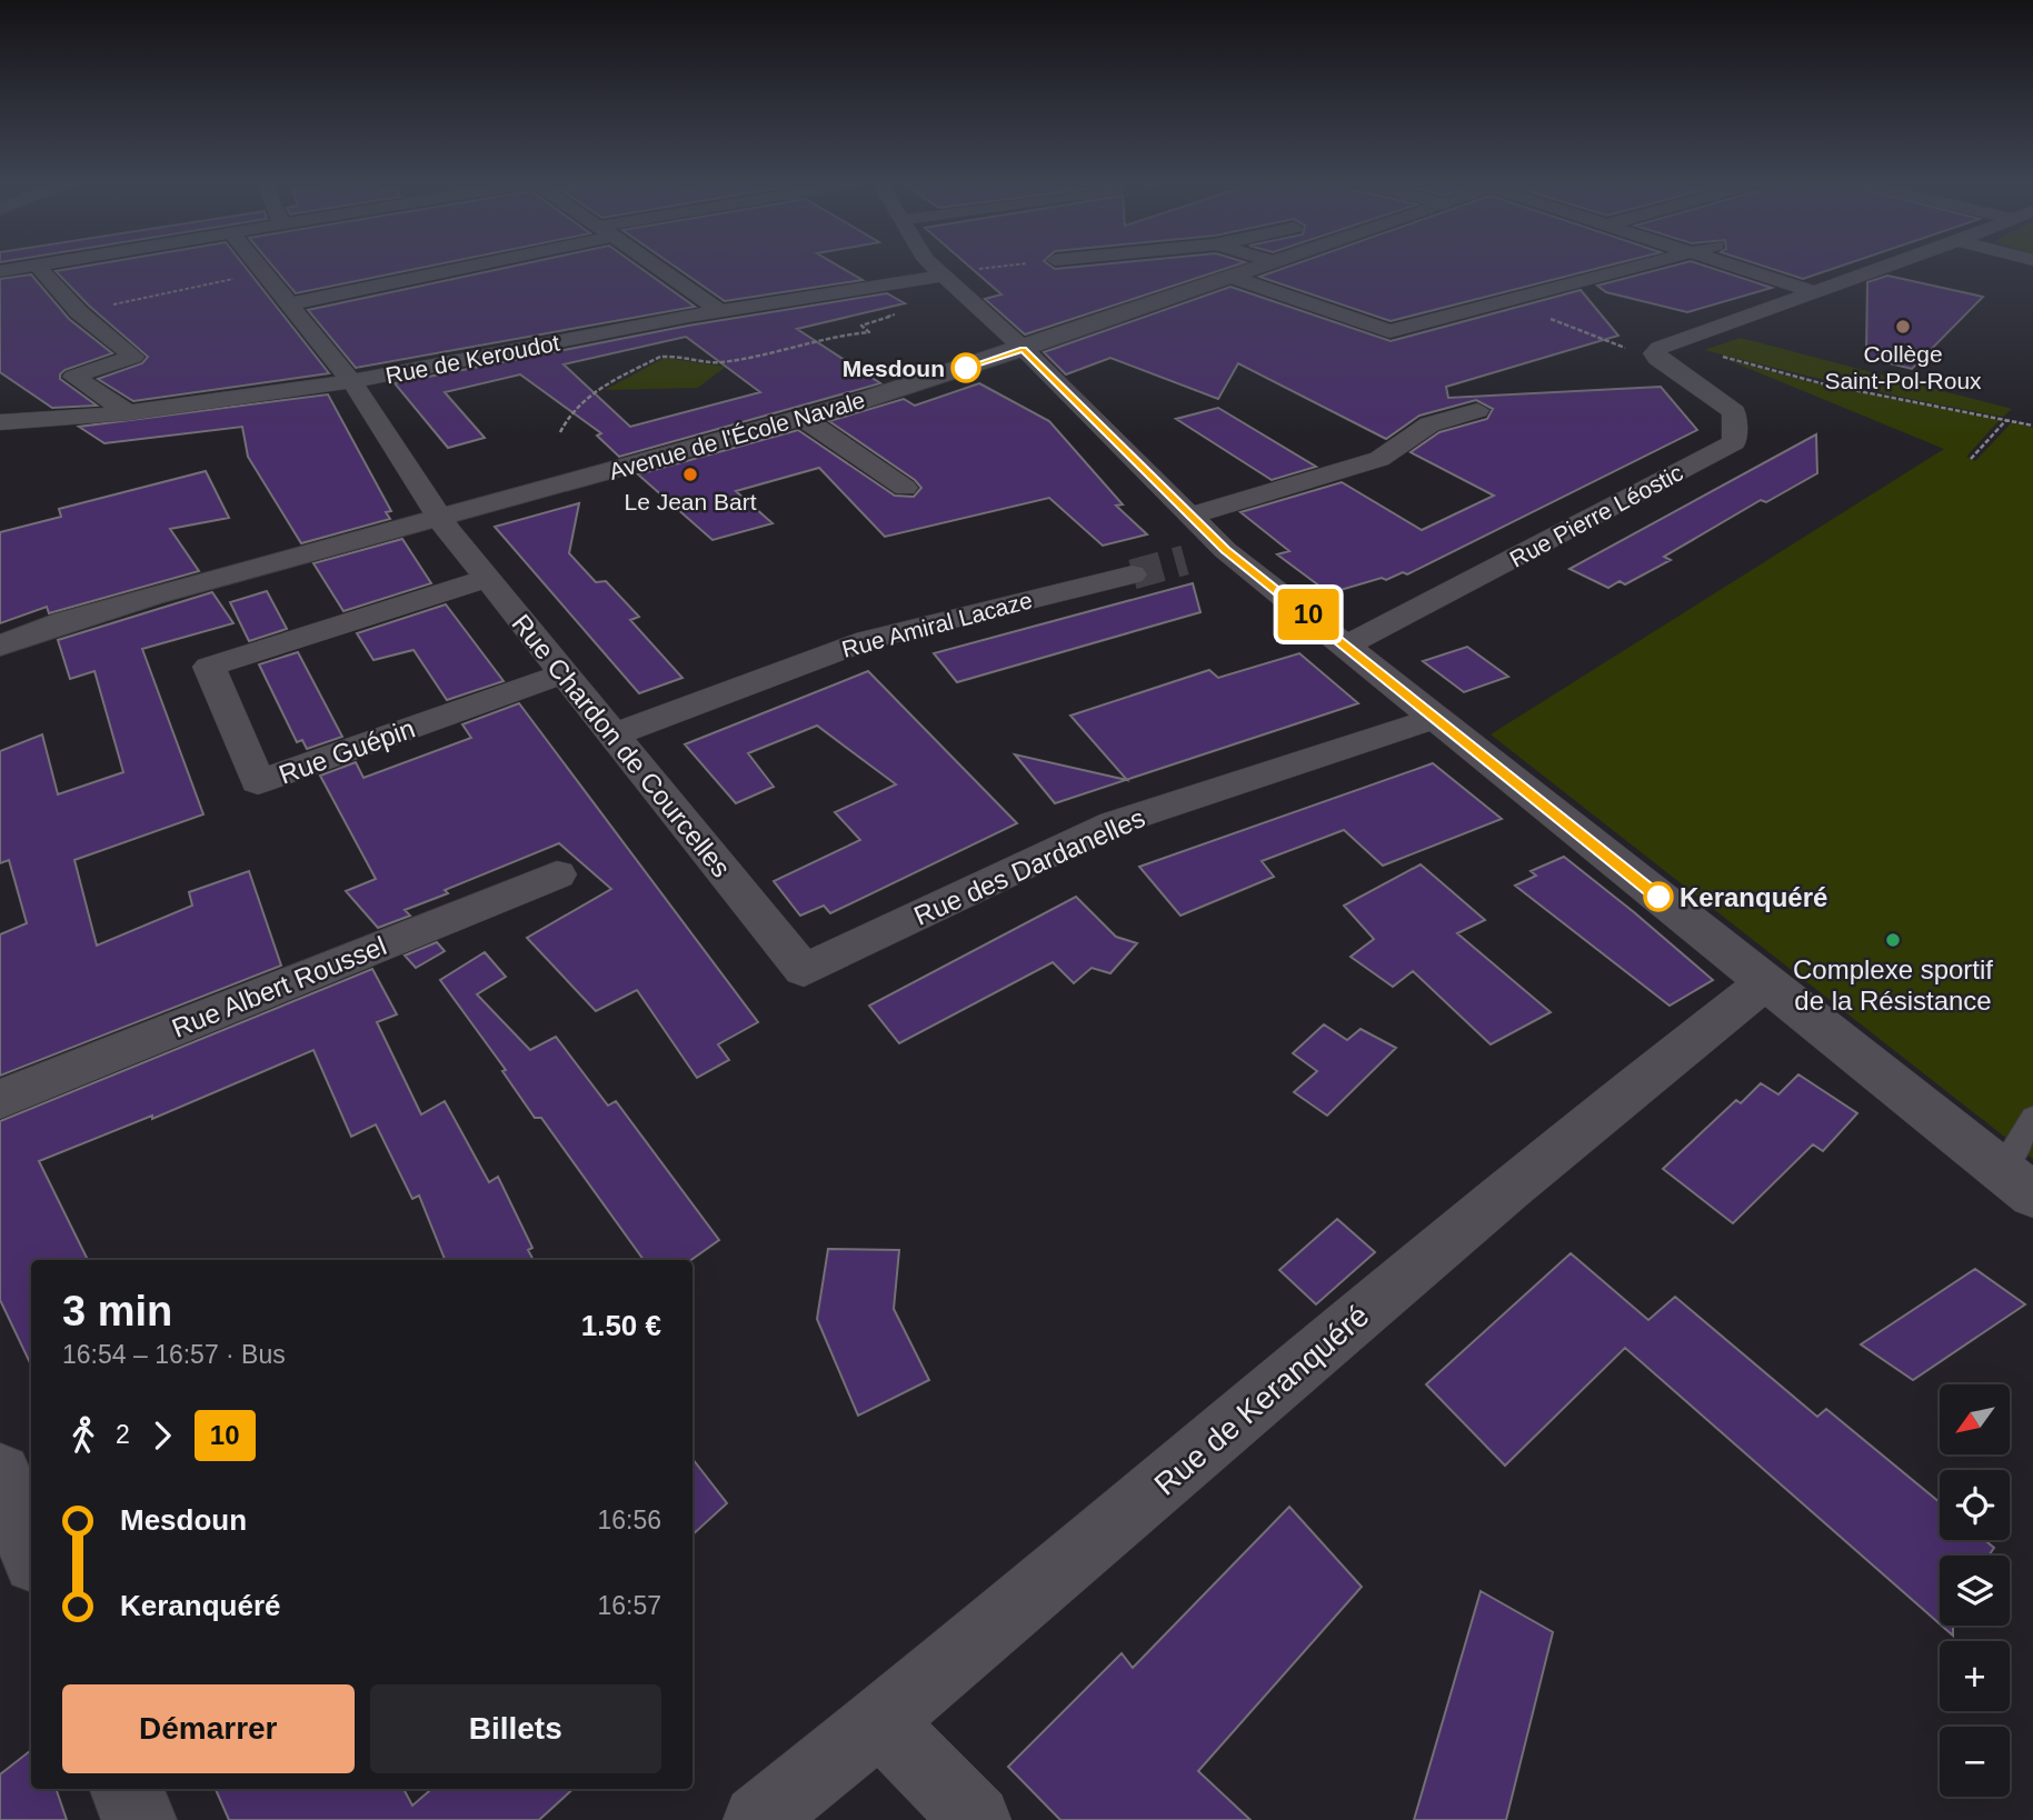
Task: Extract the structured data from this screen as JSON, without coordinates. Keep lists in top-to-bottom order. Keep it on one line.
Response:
{"streets":{"street":["Rue de Keroudot","Avenue de l'École Navale","Rue Pierre Léostic","Rue Amiral Lacaze","Rue Chardon de Courcelles","Rue Guépin","Rue des Dardanelles","Rue Albert Roussel","Rue de Keranquéré"]},"crossings":[["Rue de Keroudot","Rue Chardon de Courcelles"],["Avenue de l'École Navale","Rue Chardon de Courcelles"],["Rue Amiral Lacaze","Rue Chardon de Courcelles"],["Rue Chardon de Courcelles","Rue Guépin"],["Rue Chardon de Courcelles","Rue des Dardanelles"]],"places":["Collège Saint-Pol-Roux","Mesdoun","Le Jean Bart","Keranquéré","Complexe sportif de la Résistance"],"lines":["bus line 10"],"north":"bottom left","page":{"on_map":"10","heading":["3 min","16:54 – 16:57 · Bus","1.50 €"],"map_buttons":["+","−"],"legs":["2","10"],"list":[{"name":"Mesdoun","value":"16:56"},{"name":"Keranquéré","value":"16:57"}],"buttons":["Démarrer","Billets"]}}
